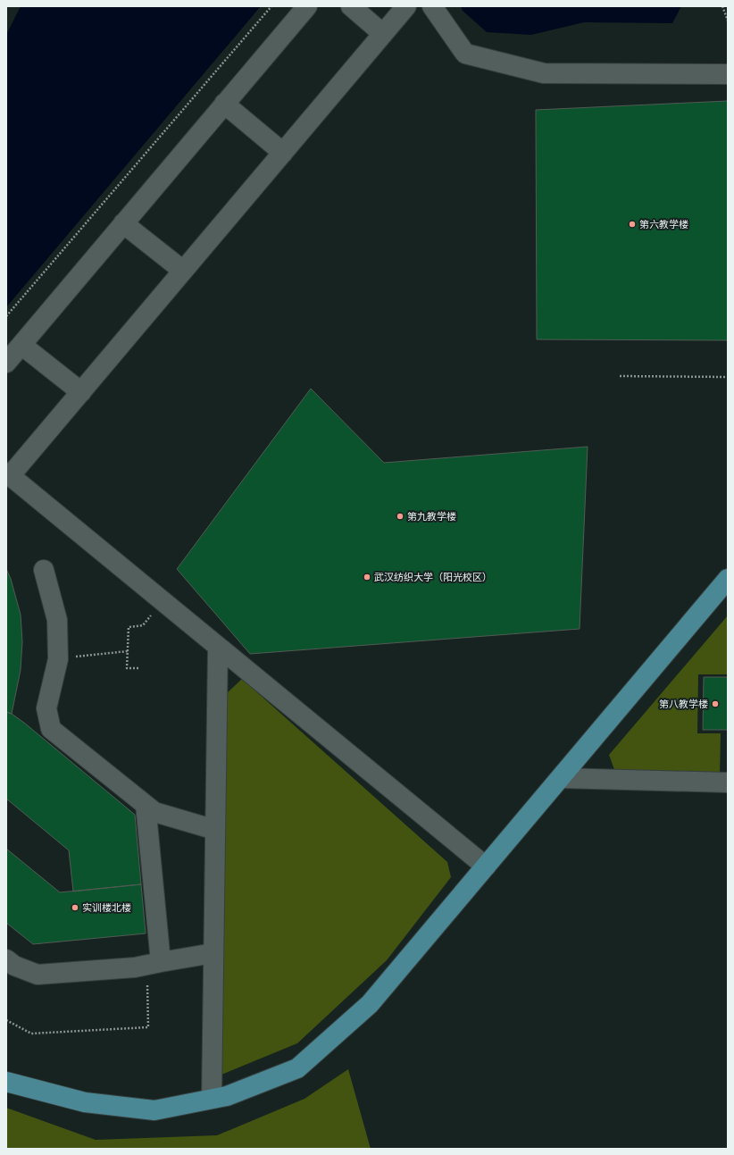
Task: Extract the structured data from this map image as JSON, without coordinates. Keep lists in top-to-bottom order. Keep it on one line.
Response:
{"places":["第六教学楼","第九教学楼","武汉纺织大学（阳光校区）","第八教学楼","实训楼北楼"]}
